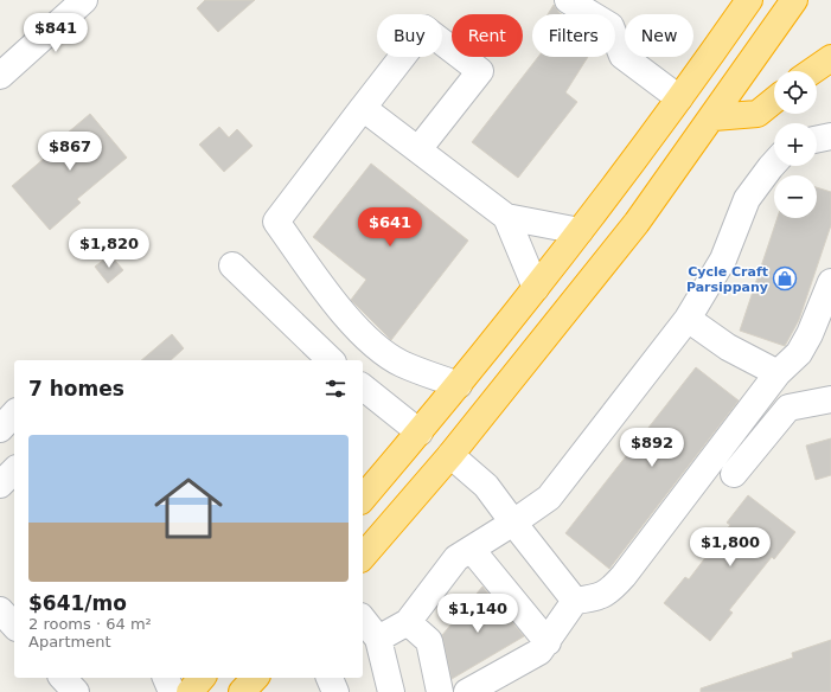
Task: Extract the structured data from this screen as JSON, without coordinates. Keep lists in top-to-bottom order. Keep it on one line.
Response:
{"places":{"shop":["Cycle Craft Parsippany"]},"page":{"price":["$841","$867","$641","$1,820","$892","$1,800","$1,140"],"chip":["Buy","Rent","Filters","New"],"map_buttons":["+","−"],"heading":"7 homes","list":[{"name":"$641/mo","note":"2 rooms · 64 m² · Apartment"}]}}
